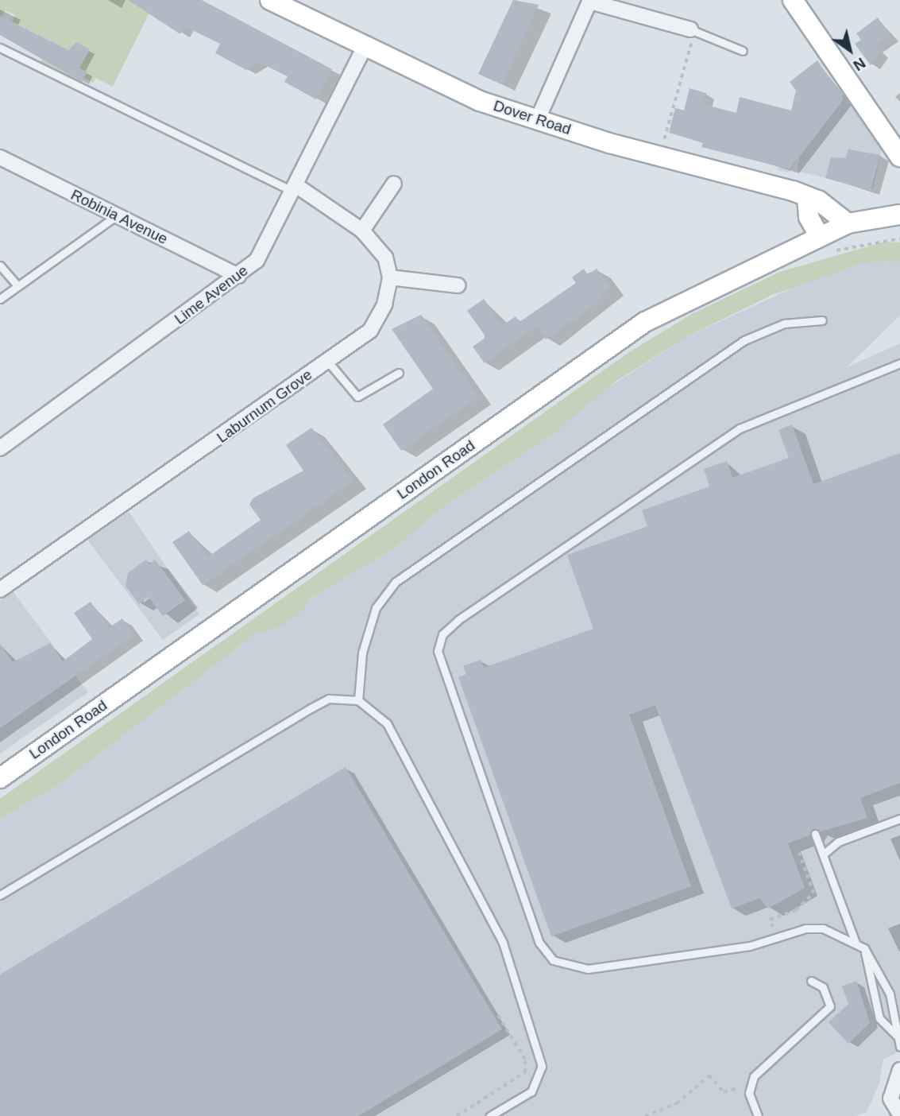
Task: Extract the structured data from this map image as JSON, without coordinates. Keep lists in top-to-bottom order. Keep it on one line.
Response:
{"streets":{"main road":["Dover Road","London Road"],"street":["Robinia Avenue","Lime Avenue","Laburnum Grove"]},"crossings":[["Dover Road","Lime Avenue"],["Dover Road","London Road"],["Robinia Avenue","Lime Avenue"]],"north":"bottom right"}
